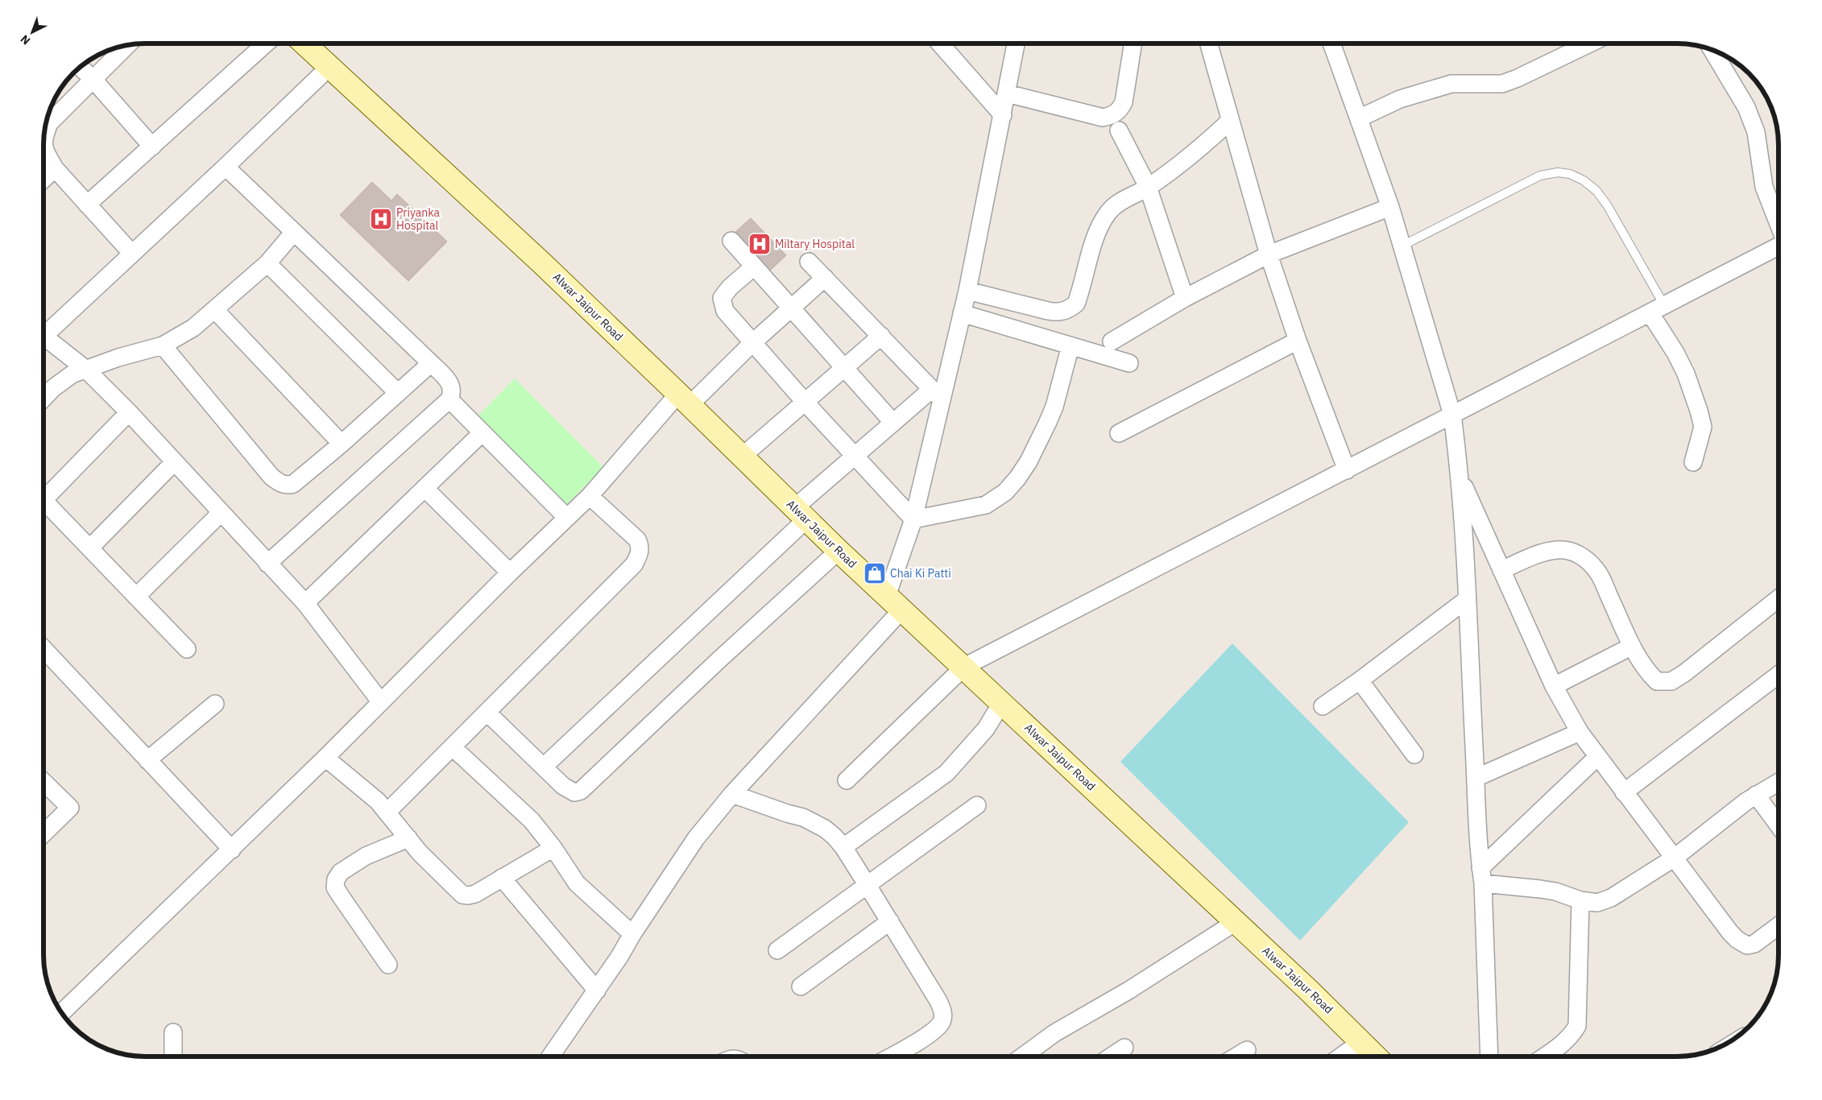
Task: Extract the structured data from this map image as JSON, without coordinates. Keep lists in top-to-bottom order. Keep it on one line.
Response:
{"streets":{"main road":["Alwar Jaipur Road"]},"places":{"hospital":["Priyanka Hospital","Miltary Hospital"],"shop":["Chai Ki Patti"]},"north":"bottom left"}
